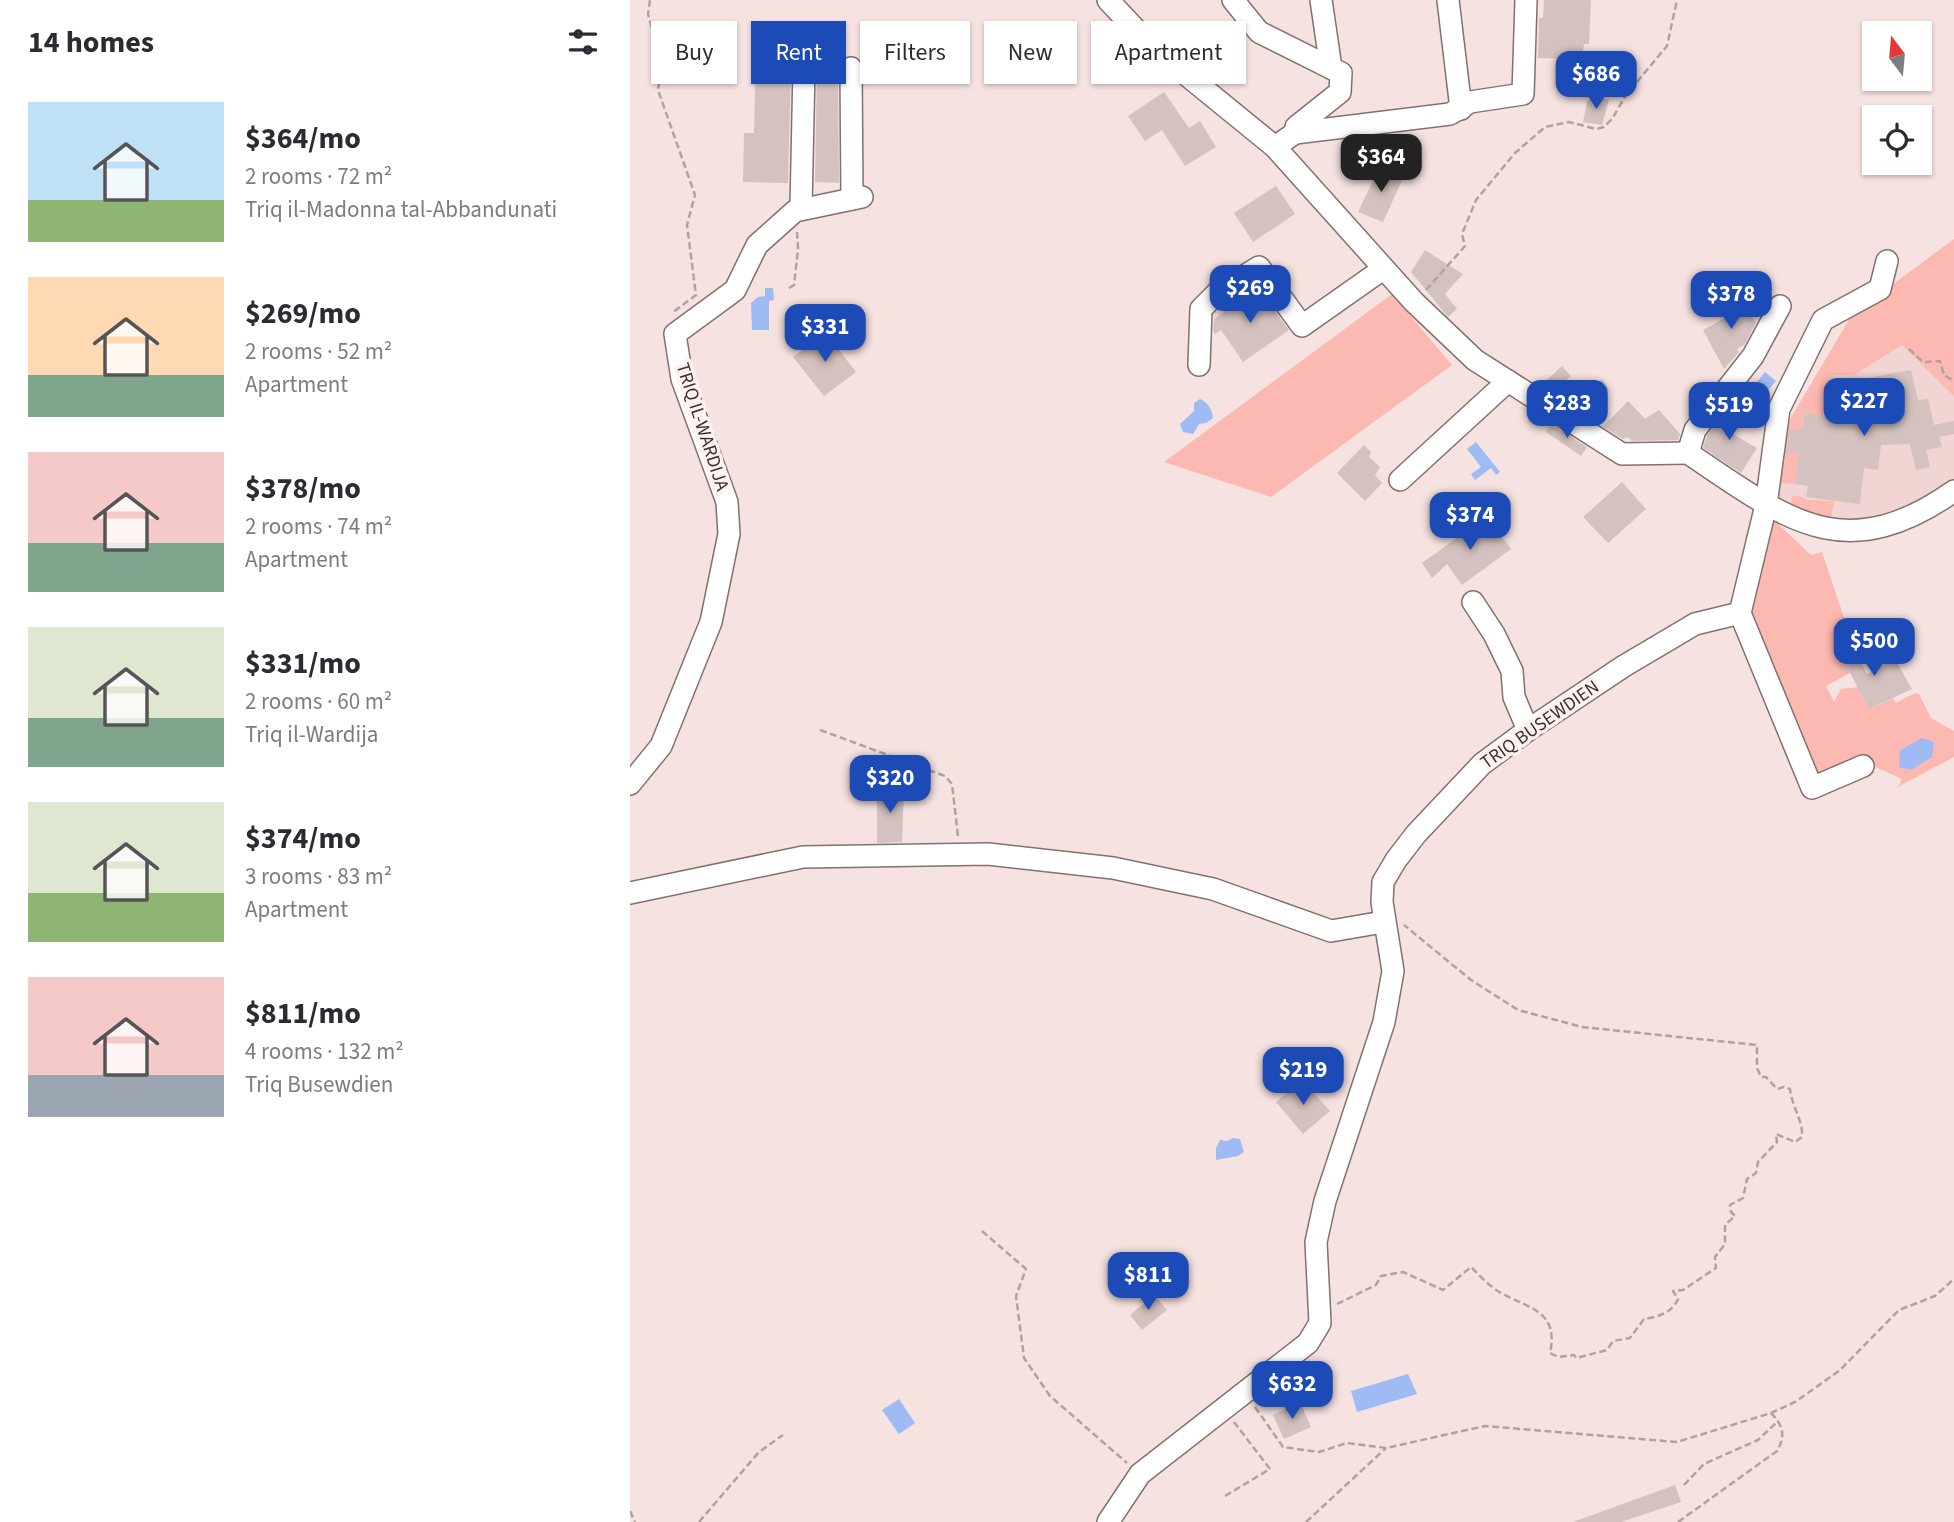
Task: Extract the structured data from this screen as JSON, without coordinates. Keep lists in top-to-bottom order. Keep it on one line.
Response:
{"streets":{"street":["TRIQ IL-WARDIJA","TRIQ BUSEWDIEN"]},"north":"top","page":{"heading":"14 homes","chip":["Buy","Rent","Filters","New","Apartment"],"price":["$686","$364","$269","$378","$331","$227","$283","$519","$374","$500","$320","$219","$811","$632"],"list":[{"name":"$364/mo","note":"2 rooms · 72 m² · Triq il-Madonna tal-Abbandunati"},{"name":"$269/mo","note":"2 rooms · 52 m² · Apartment"},{"name":"$378/mo","note":"2 rooms · 74 m² · Apartment"},{"name":"$331/mo","note":"2 rooms · 60 m² · Triq il-Wardija"},{"name":"$374/mo","note":"3 rooms · 83 m² · Apartment"},{"name":"$811/mo","note":"4 rooms · 132 m² · Triq Busewdien"}]}}
